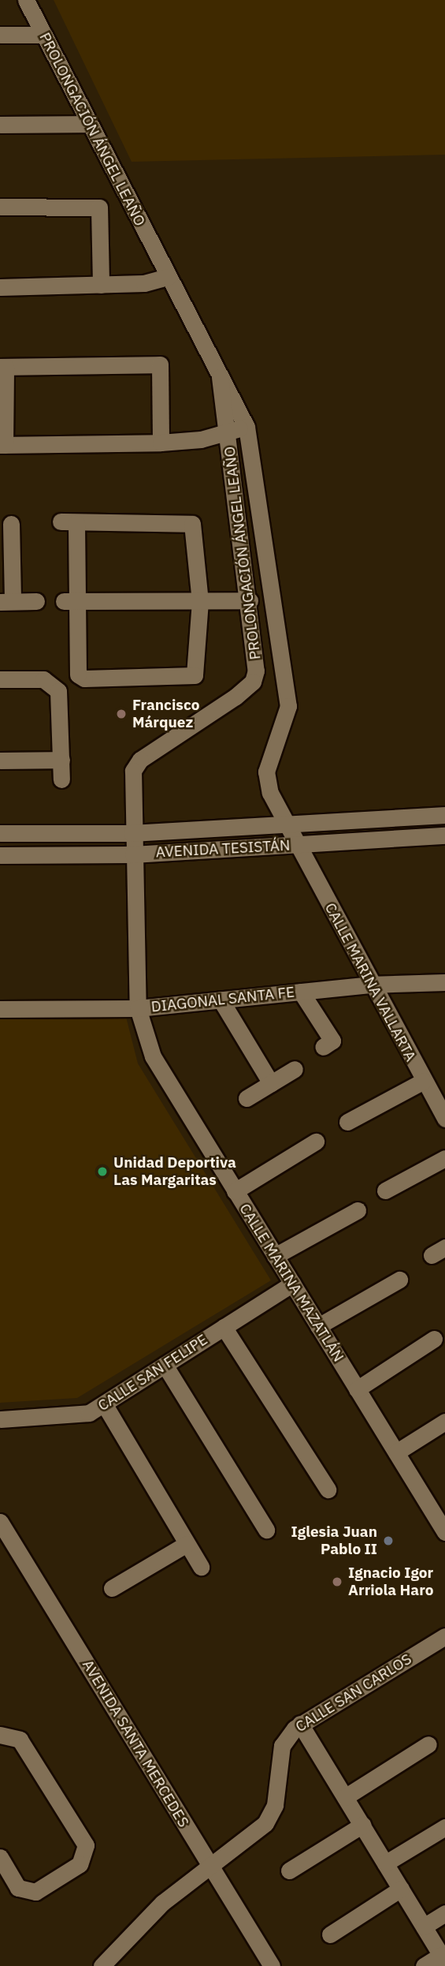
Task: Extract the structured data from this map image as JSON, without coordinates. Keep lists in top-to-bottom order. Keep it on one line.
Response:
{"streets":{"street":["PROLONGACIÓN ÁNGEL LEAÑO","AVENIDA TESISTÁN","CALLE MARINA VALLARTA","DIAGONAL SANTA FE","CALLE MARINA MAZATLÁN","CALLE SAN FELIPE","CALLE SAN CARLOS","AVENIDA SANTA MERCEDES"]},"crossings":[["PROLONGACIÓN ÁNGEL LEAÑO","AVENIDA TESISTÁN"],["PROLONGACIÓN ÁNGEL LEAÑO","CALLE MARINA VALLARTA"],["PROLONGACIÓN ÁNGEL LEAÑO","CALLE MARINA MAZATLÁN"],["AVENIDA TESISTÁN","CALLE MARINA VALLARTA"],["AVENIDA TESISTÁN","CALLE MARINA MAZATLÁN"],["CALLE MARINA VALLARTA","DIAGONAL SANTA FE"],["DIAGONAL SANTA FE","CALLE MARINA MAZATLÁN"],["CALLE MARINA MAZATLÁN","CALLE SAN FELIPE"],["CALLE SAN CARLOS","AVENIDA SANTA MERCEDES"]],"places":["Francisco Márquez","Unidad Deportiva Las Margaritas","Iglesia Juan Pablo II","Ignacio Igor Arriola Haro"]}
